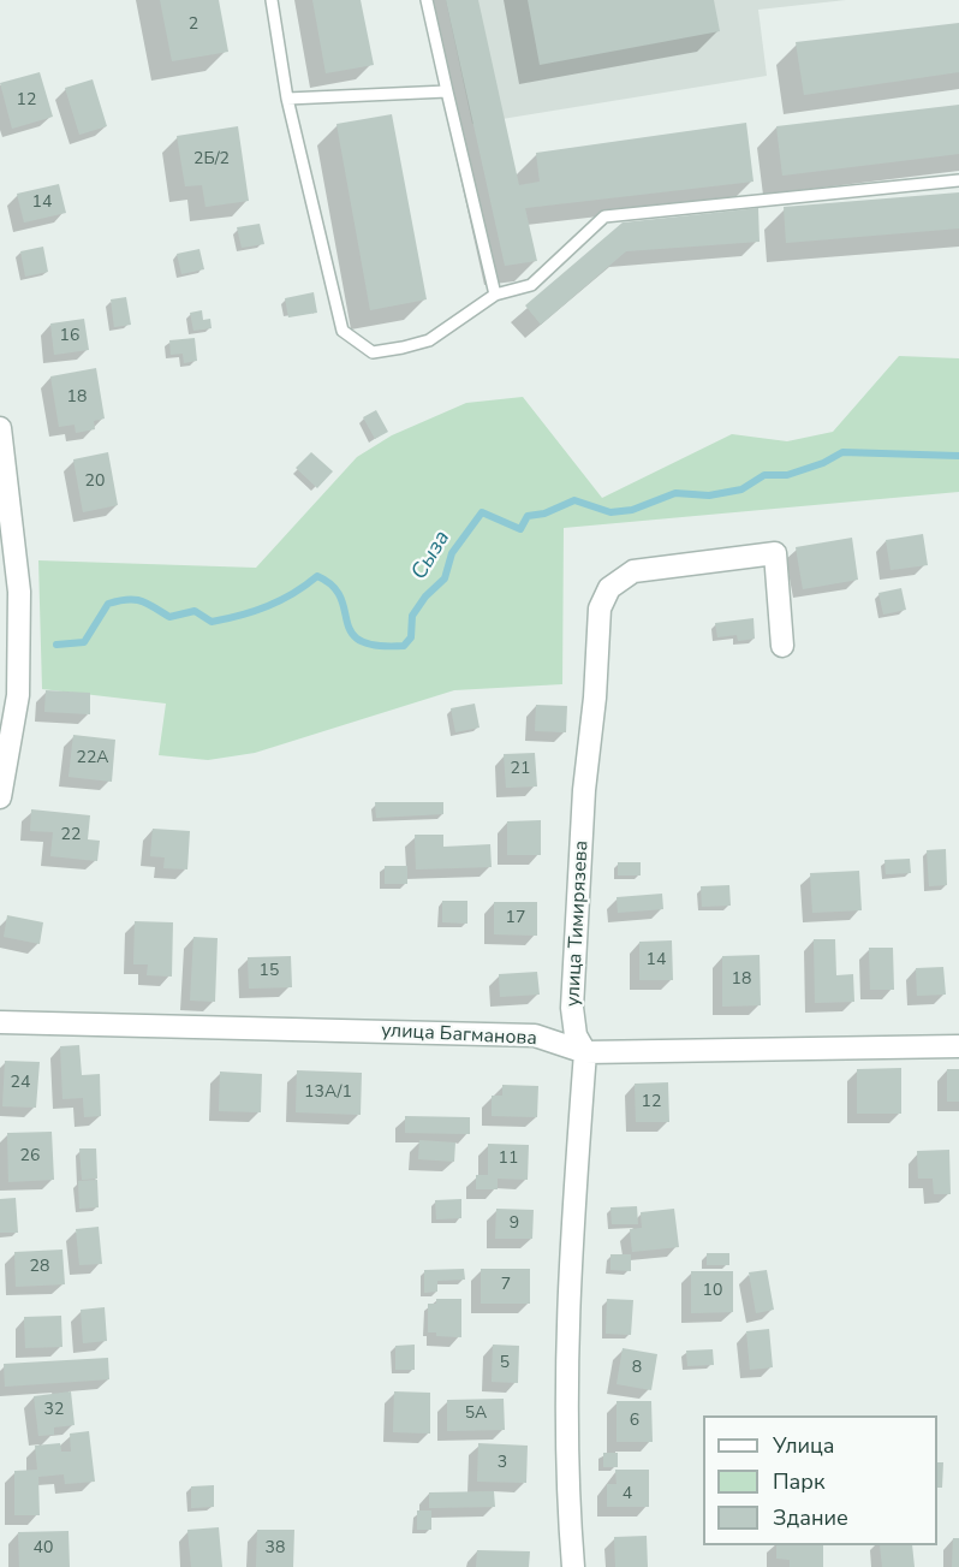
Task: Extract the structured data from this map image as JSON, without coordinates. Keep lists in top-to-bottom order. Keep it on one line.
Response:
{"streets":{"street":["улица Тимирязева","улица Багманова"]},"crossings":[["улица Тимирязева","улица Багманова"]],"water":["Сыза"],"house_numbers":["2","12","2Б/2","14","16","18","20","22А","21","22","17","14","15","18","24","13А/1","12","26","11","9","28","7","10","5","8","32","5А","6","3","4","40","38"],"legend":["Улица","Парк","Здание"]}
